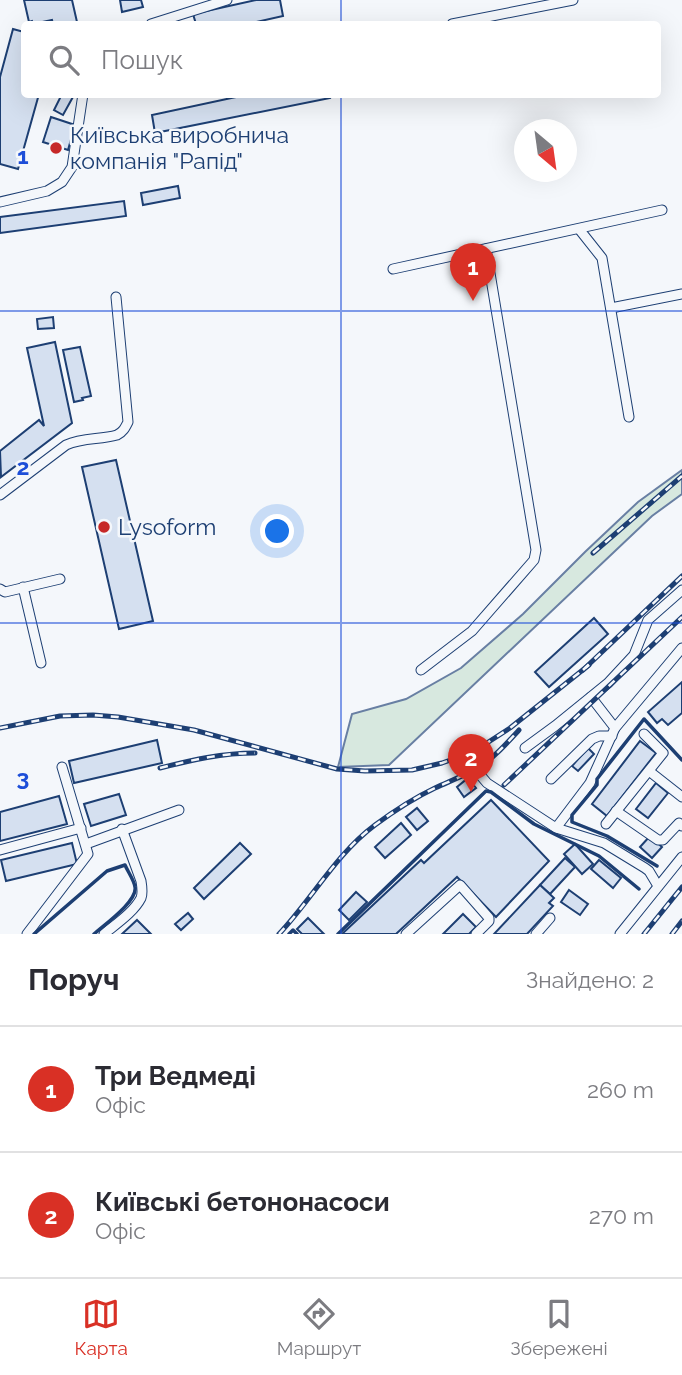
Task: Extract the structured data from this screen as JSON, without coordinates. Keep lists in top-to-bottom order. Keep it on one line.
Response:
{"places":["Київська виробнича компанія \"Рапід\"","Lysoform"],"north":"bottom right","page":{"search":"Пошук","pins":["1","2"],"heading":["Поруч","Знайдено: 2"],"list":[{"mark":"1","name":"Три Ведмеді","note":"Офіс","value":"260 m"},{"mark":"2","name":"Київські бетононасоси","note":"Офіс","value":"270 m"}],"nav":["Карта","Маршрут","Збережені"]},"grid":{"rows":["1","2","3"]}}
